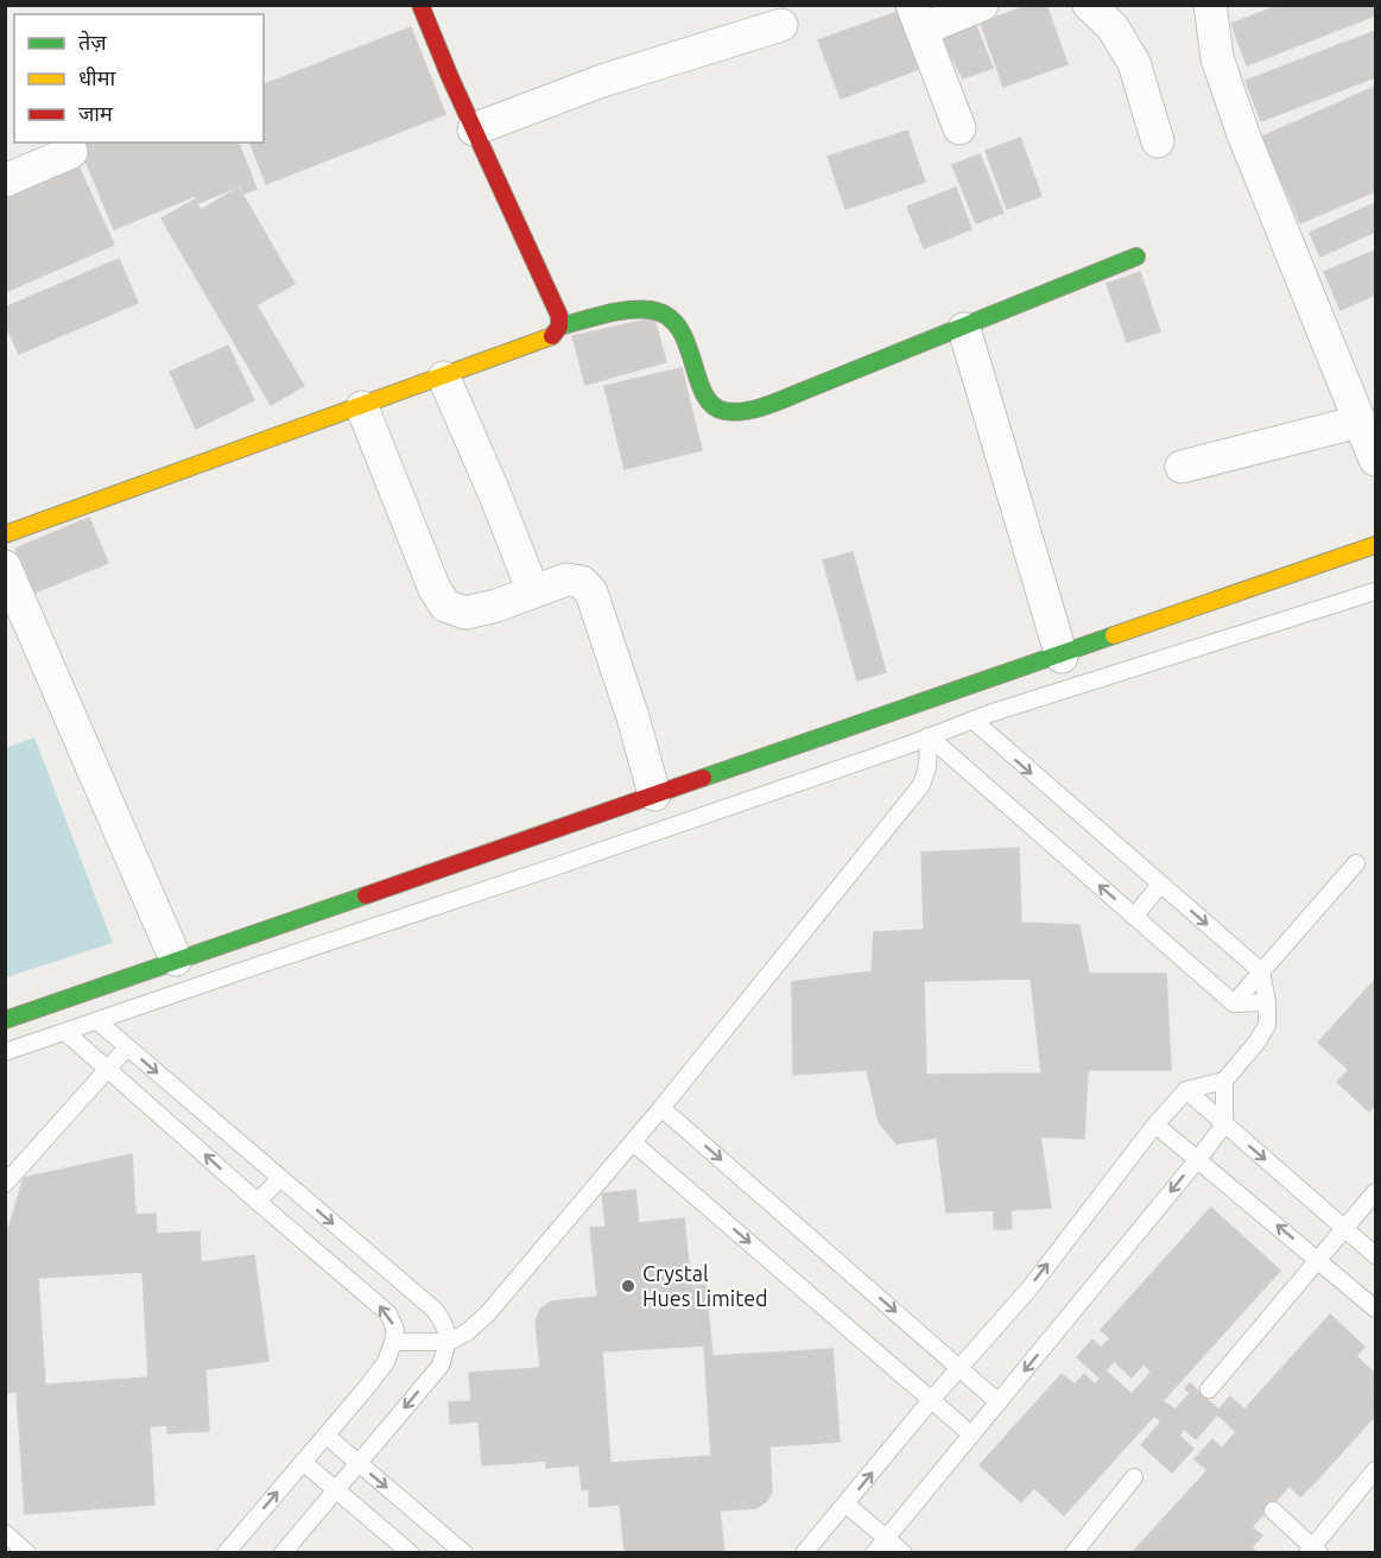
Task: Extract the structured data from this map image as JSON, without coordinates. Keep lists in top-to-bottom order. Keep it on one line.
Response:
{"places":["Crystal Hues Limited"],"legend":["तेज़","धीमा","जाम"]}
